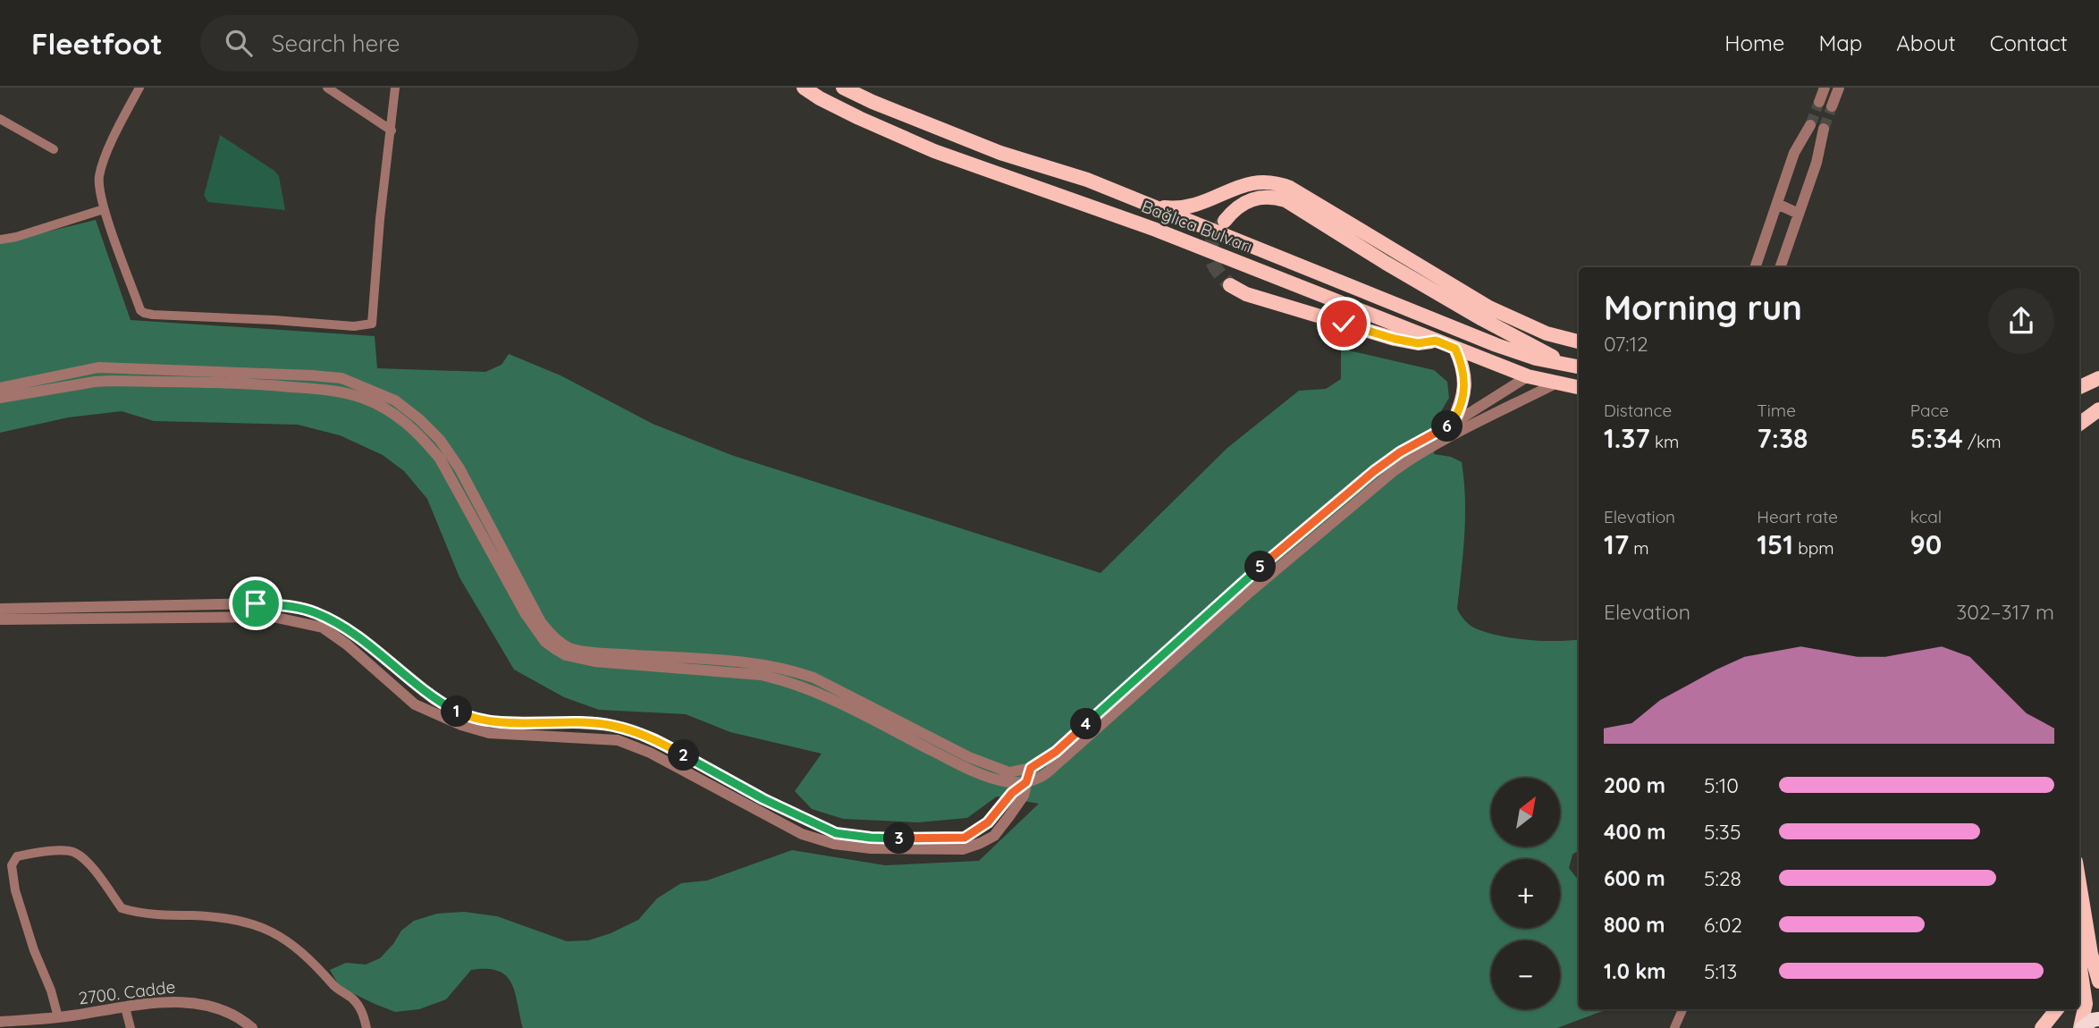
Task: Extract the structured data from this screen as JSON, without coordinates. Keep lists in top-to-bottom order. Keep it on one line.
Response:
{"streets":{"main road":["Bağlıca Bulvarı"],"street":["2700. Cadde"]},"north":"top right","page":{"header":"Fleetfoot","search":"Search here","nav":["Home","Map","About","Contact"],"heading":["Morning run","07:12"],"stats":[["Distance","1.37 km"],["Time","7:38"],["Pace","5:34 /km"],["Elevation","17 m"],["Heart rate","151 bpm"],["kcal","90"]],"pins":["6","5","1","4","2","3"],"chart":["Elevation","302–317 m"],"list":[{"name":"200 m","note":"5:10"},{"name":"400 m","note":"5:35"},{"name":"600 m","note":"5:28"},{"name":"800 m","note":"6:02"},{"name":"1.0 km","note":"5:13"}],"map_buttons":["+","−"]}}
